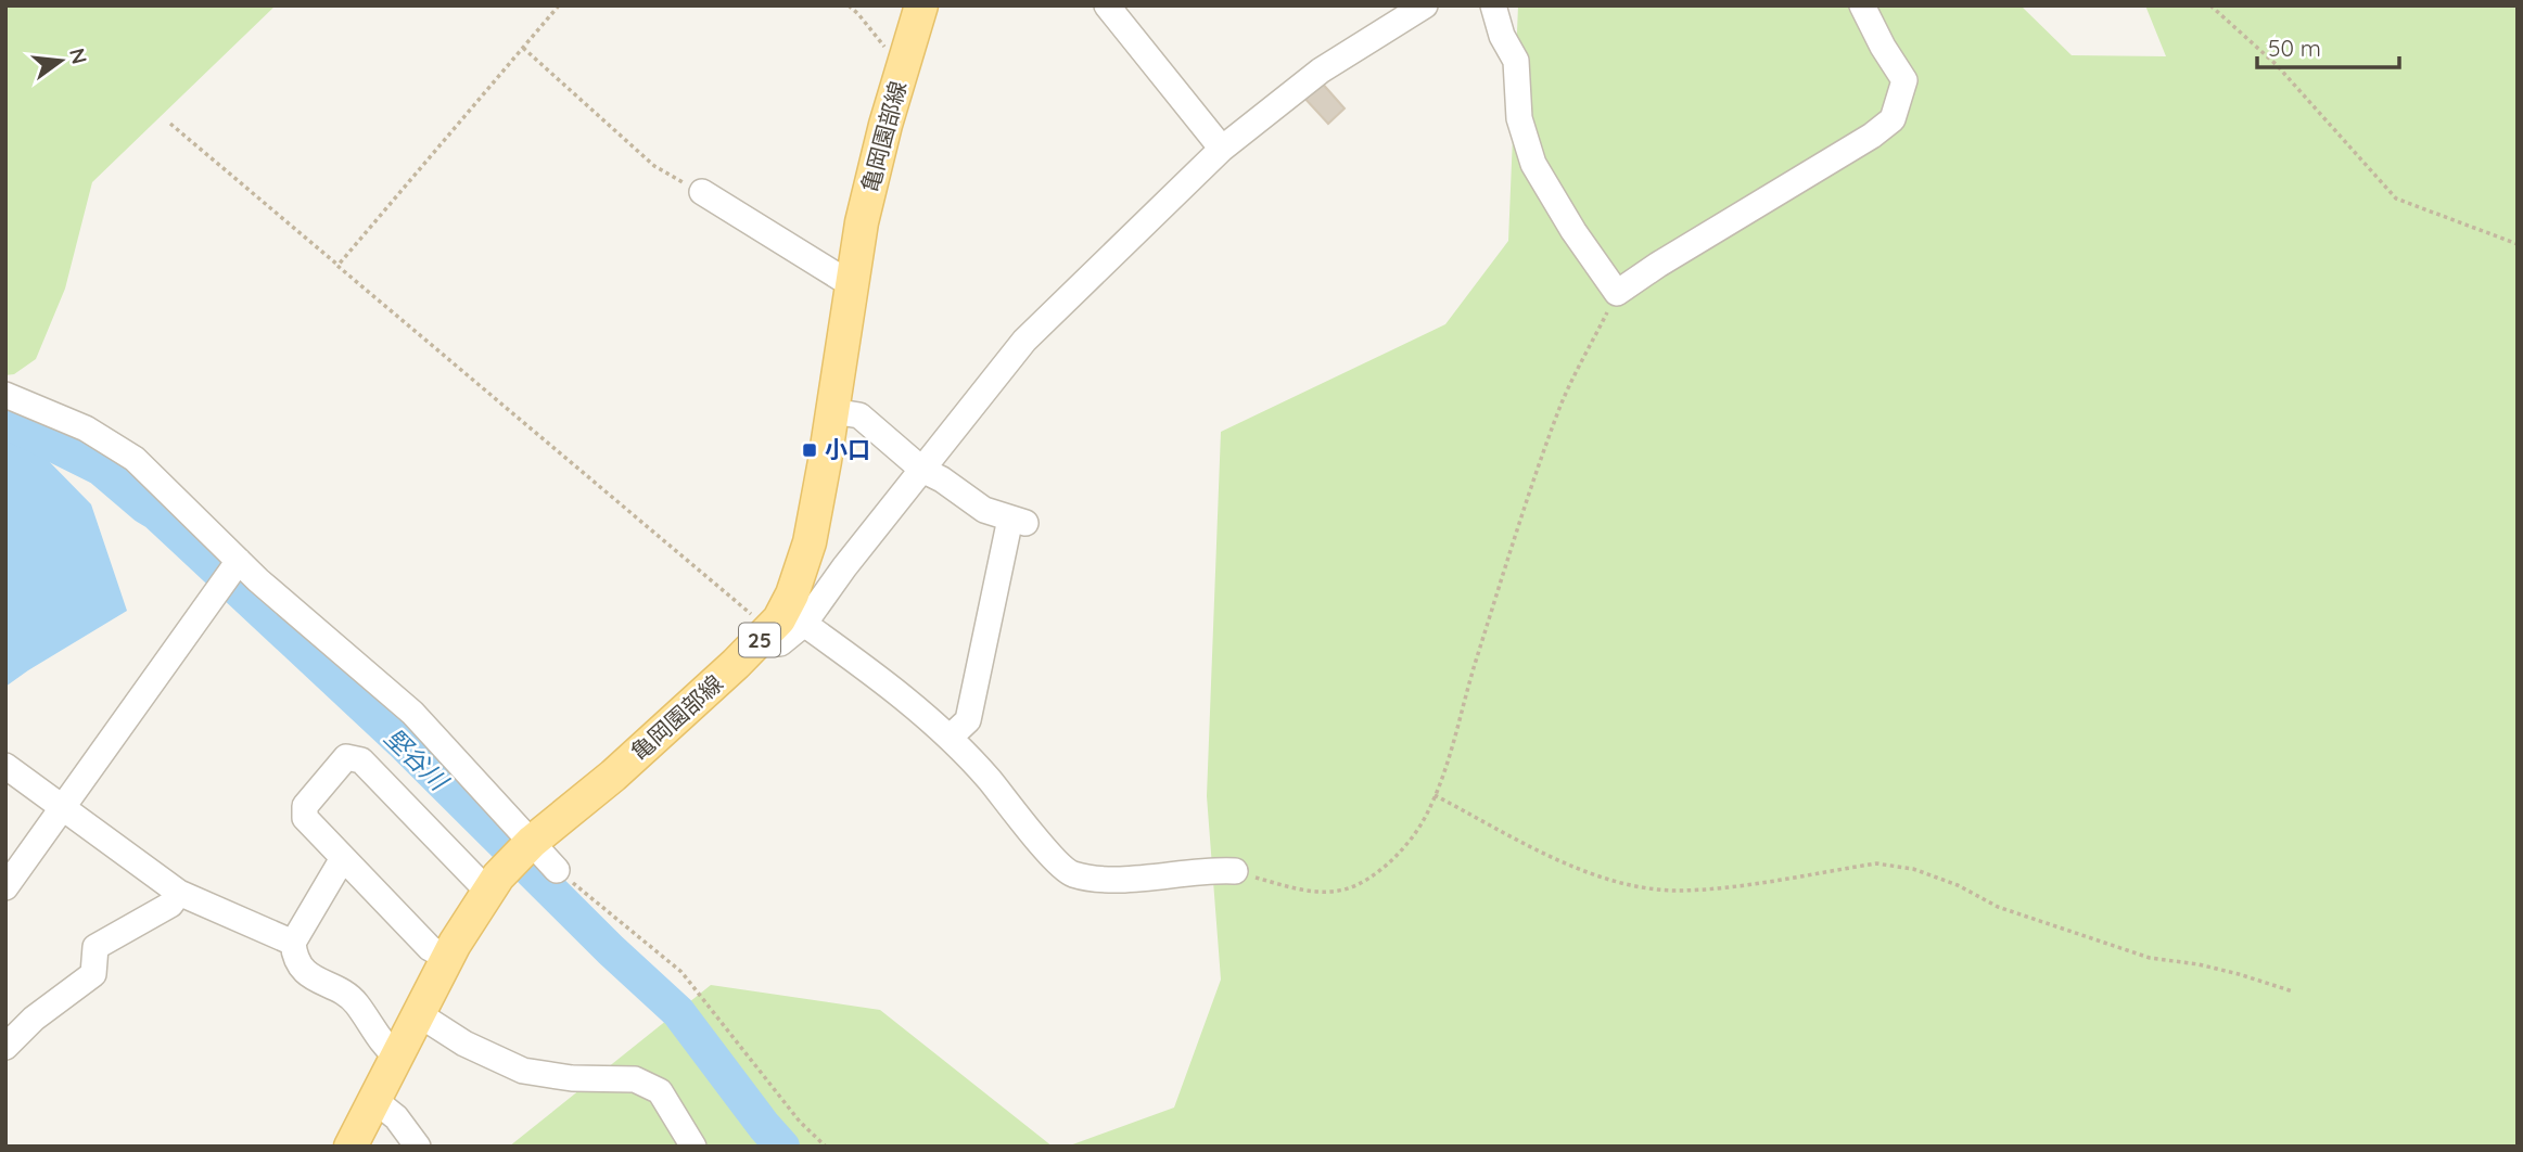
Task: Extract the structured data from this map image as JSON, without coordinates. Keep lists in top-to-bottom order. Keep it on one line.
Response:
{"streets":{"main road":["亀岡園部線","25"]},"water":["堅谷川"],"places":{"transit":["小口"]},"scale_bar":"50 m","north":"right"}
